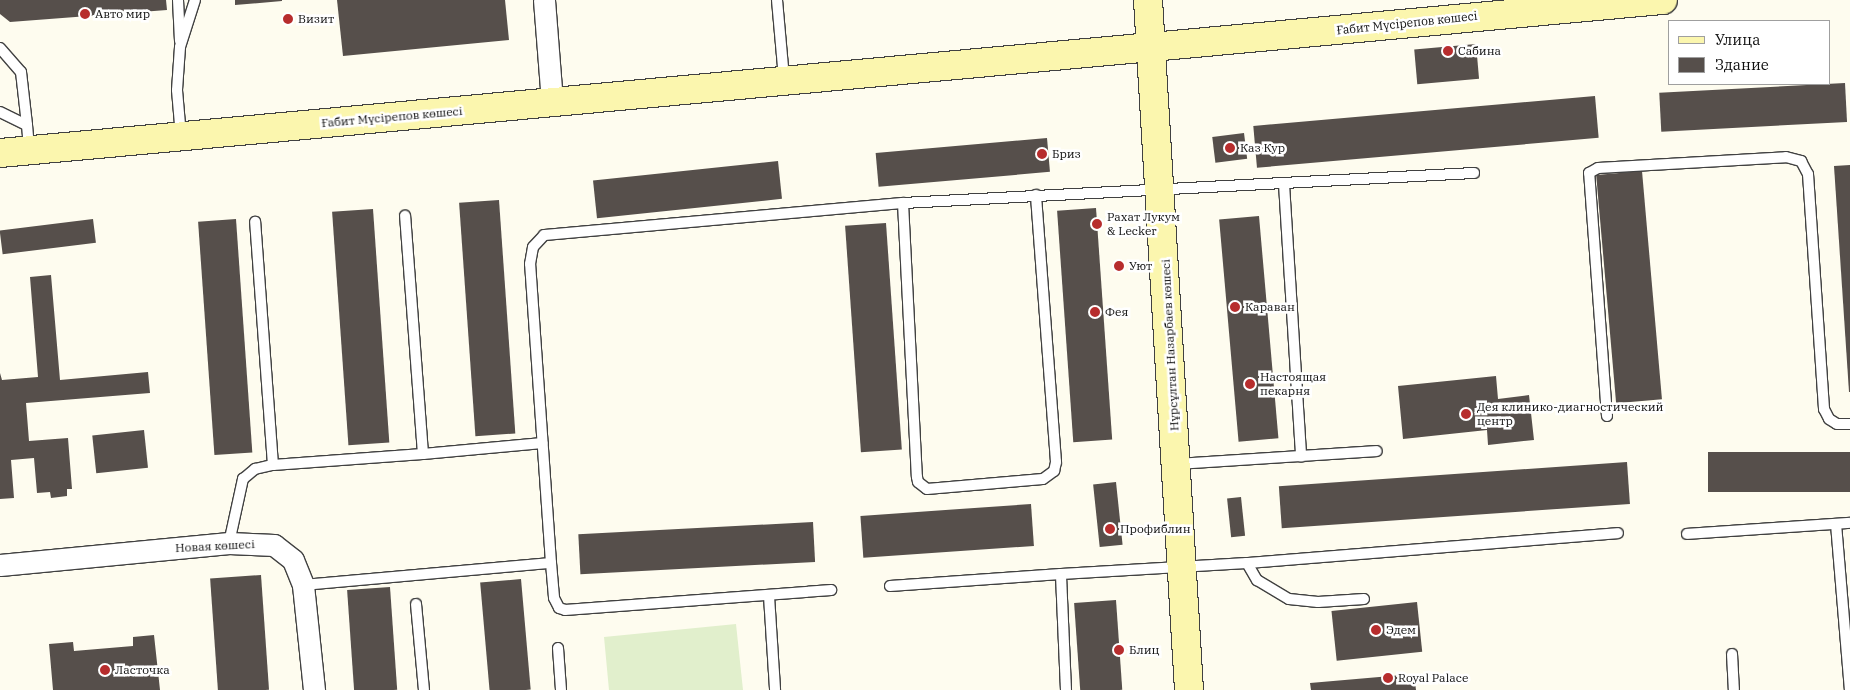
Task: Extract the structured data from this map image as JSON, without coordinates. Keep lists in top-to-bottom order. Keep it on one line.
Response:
{"streets":{"main road":["Ғабит Мүсірепов көшесі","Нұрсұлтан Назарбаев көшесі"],"street":["Новая көшесі"]},"crossings":[["Ғабит Мүсірепов көшесі","Нұрсұлтан Назарбаев көшесі"]],"places":["Авто мир","Визит","Сабина","Каз Кур","Бриз","Рахат Лукум & Lecker","Уют","Караван","Фея","Настоящая пекарня","Дея клинико-диагностический центр","Профиблин","Эдем","Блиц","Ласточка","Royal Palace"],"legend":["Улица","Здание"]}
